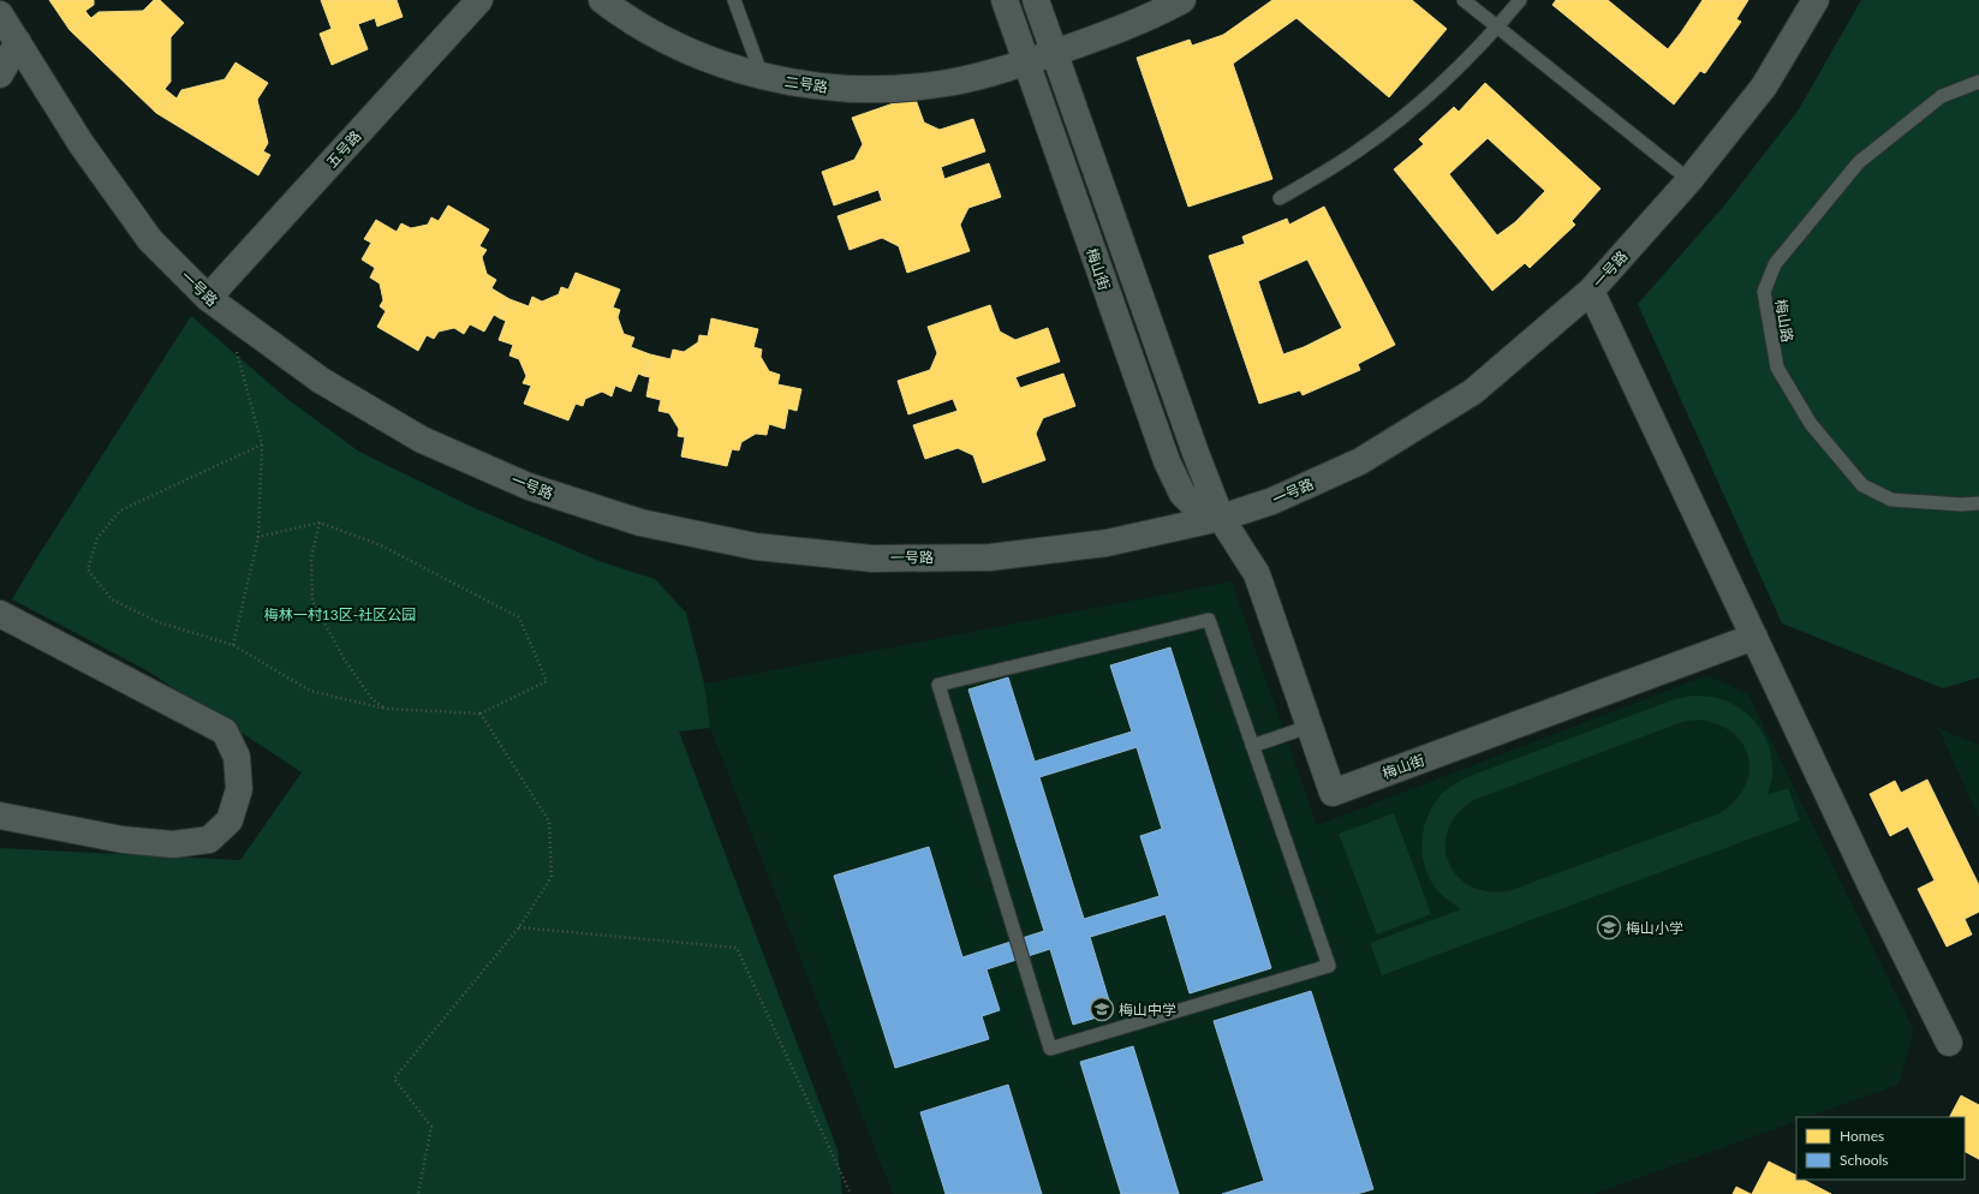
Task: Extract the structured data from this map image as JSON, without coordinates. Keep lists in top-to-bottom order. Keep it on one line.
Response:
{"streets":{"street":["二号路","五号路","梅山街","一号路"],"lane":["梅山路"]},"crossings":[["二号路","梅山街"],["五号路","一号路"],["梅山街","一号路"]],"parks":["梅林一村13区-社区公园"],"places":{"school or university":["梅山小学","梅山中学"]},"legend":["Homes","Schools"]}
